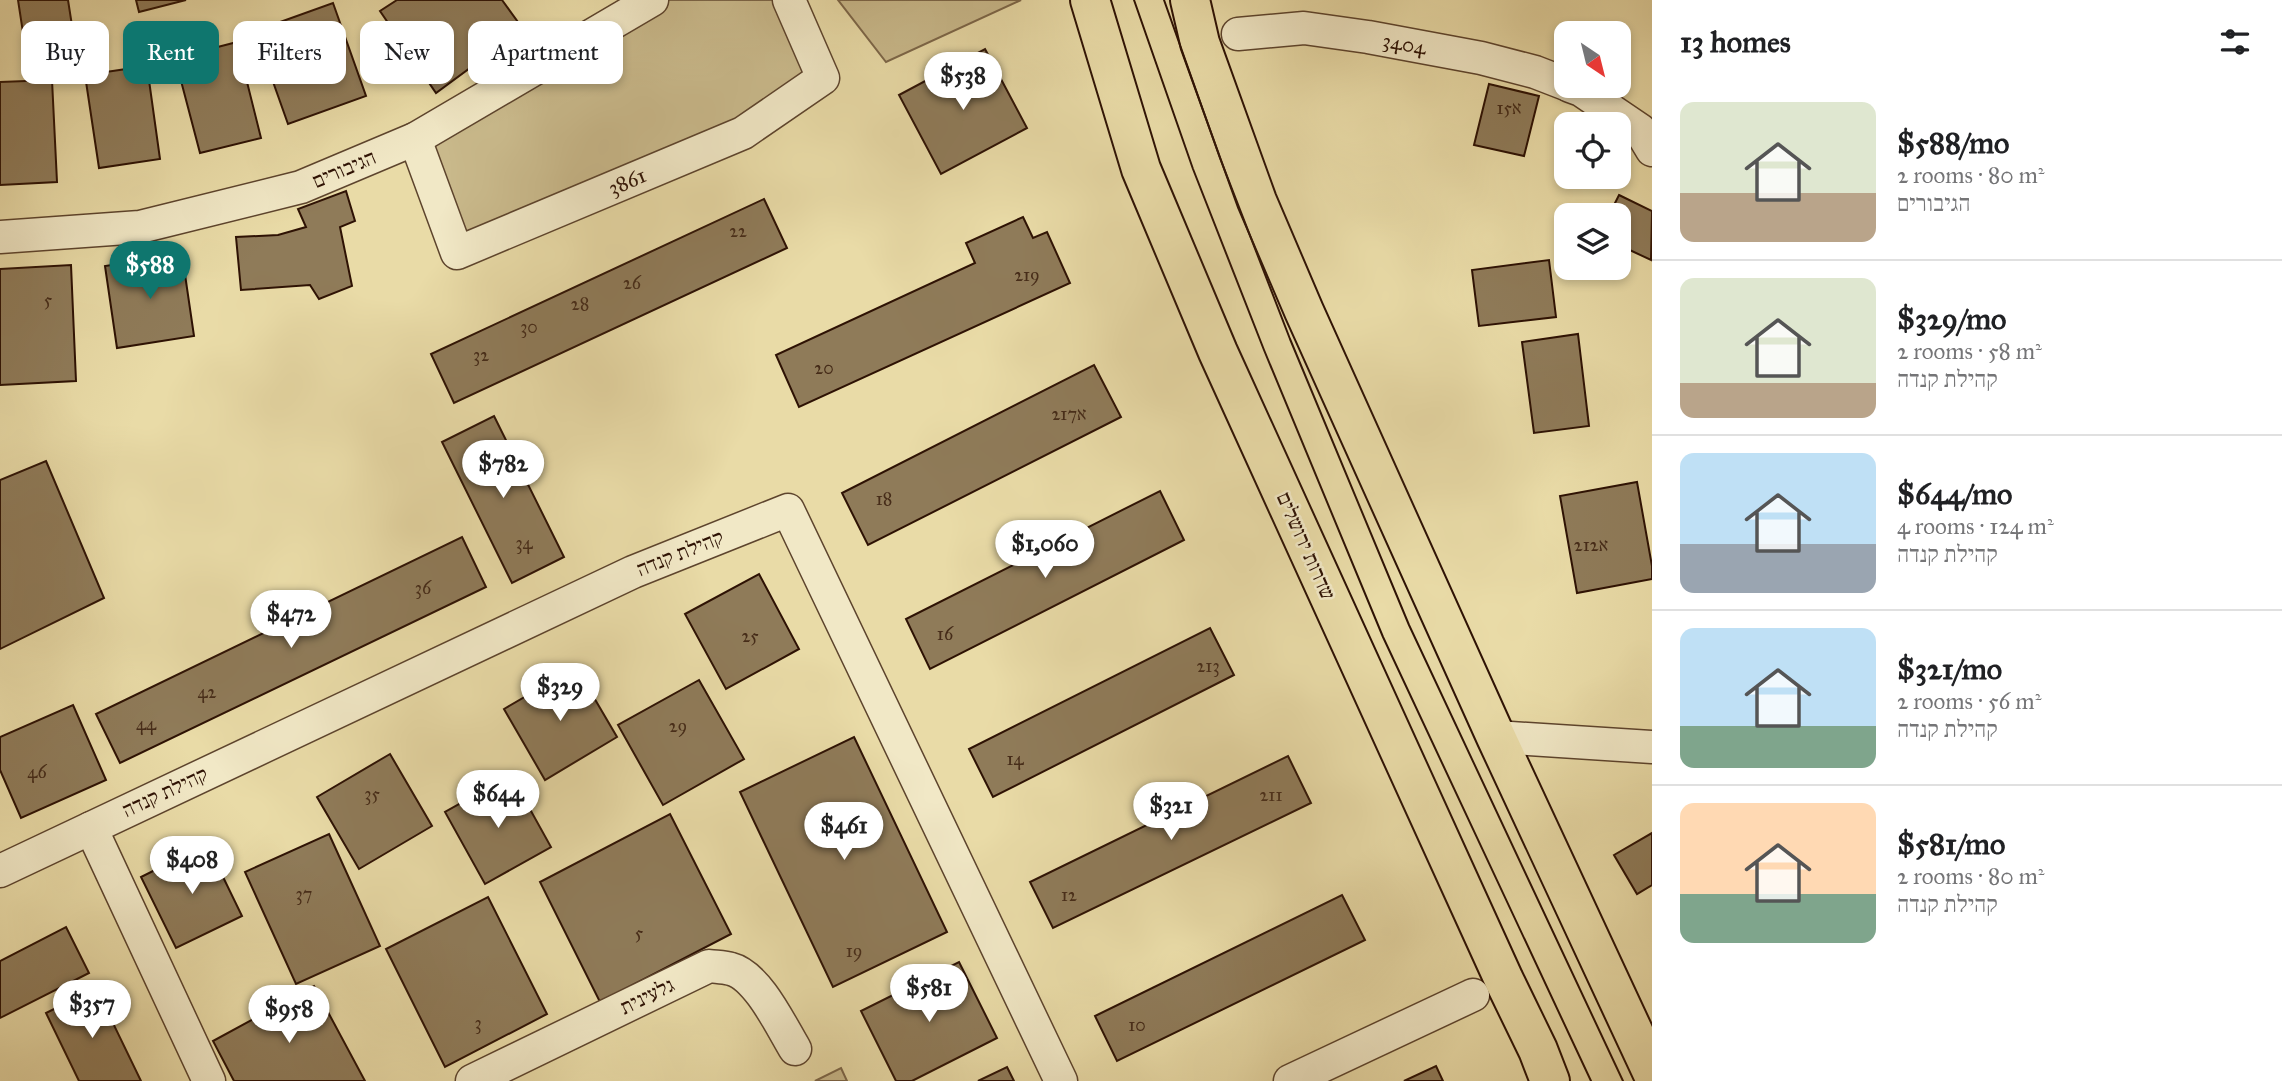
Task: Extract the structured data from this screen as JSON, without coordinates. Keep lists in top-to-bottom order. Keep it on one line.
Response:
{"streets":{"main road":["שדרות ירושלים"],"street":["3404","הגיבורים","3861","קהילת קנדה","גלעינית"]},"crossings":[["הגיבורים","3861"]],"house_numbers":["15א","22","219","26","5","28","30","32","20","217א","18","34","212א","36","16","25","213","42","44","29","14","46","35","211","37","12","5","19","3","10"],"north":"bottom right","page":{"heading":"13 homes","chip":["Buy","Rent","Filters","New","Apartment"],"price":["$538","$588","$782","$1,060","$472","$329","$644","$321","$461","$408","$581","$357","$958"],"list":[{"name":"$588/mo","note":"2 rooms · 80 m² · הגיבורים"},{"name":"$329/mo","note":"2 rooms · 58 m² · קהילת קנדה"},{"name":"$644/mo","note":"4 rooms · 124 m² · קהילת קנדה"},{"name":"$321/mo","note":"2 rooms · 56 m² · קהילת קנדה"},{"name":"$581/mo","note":"2 rooms · 80 m² · קהילת קנדה"}]}}
